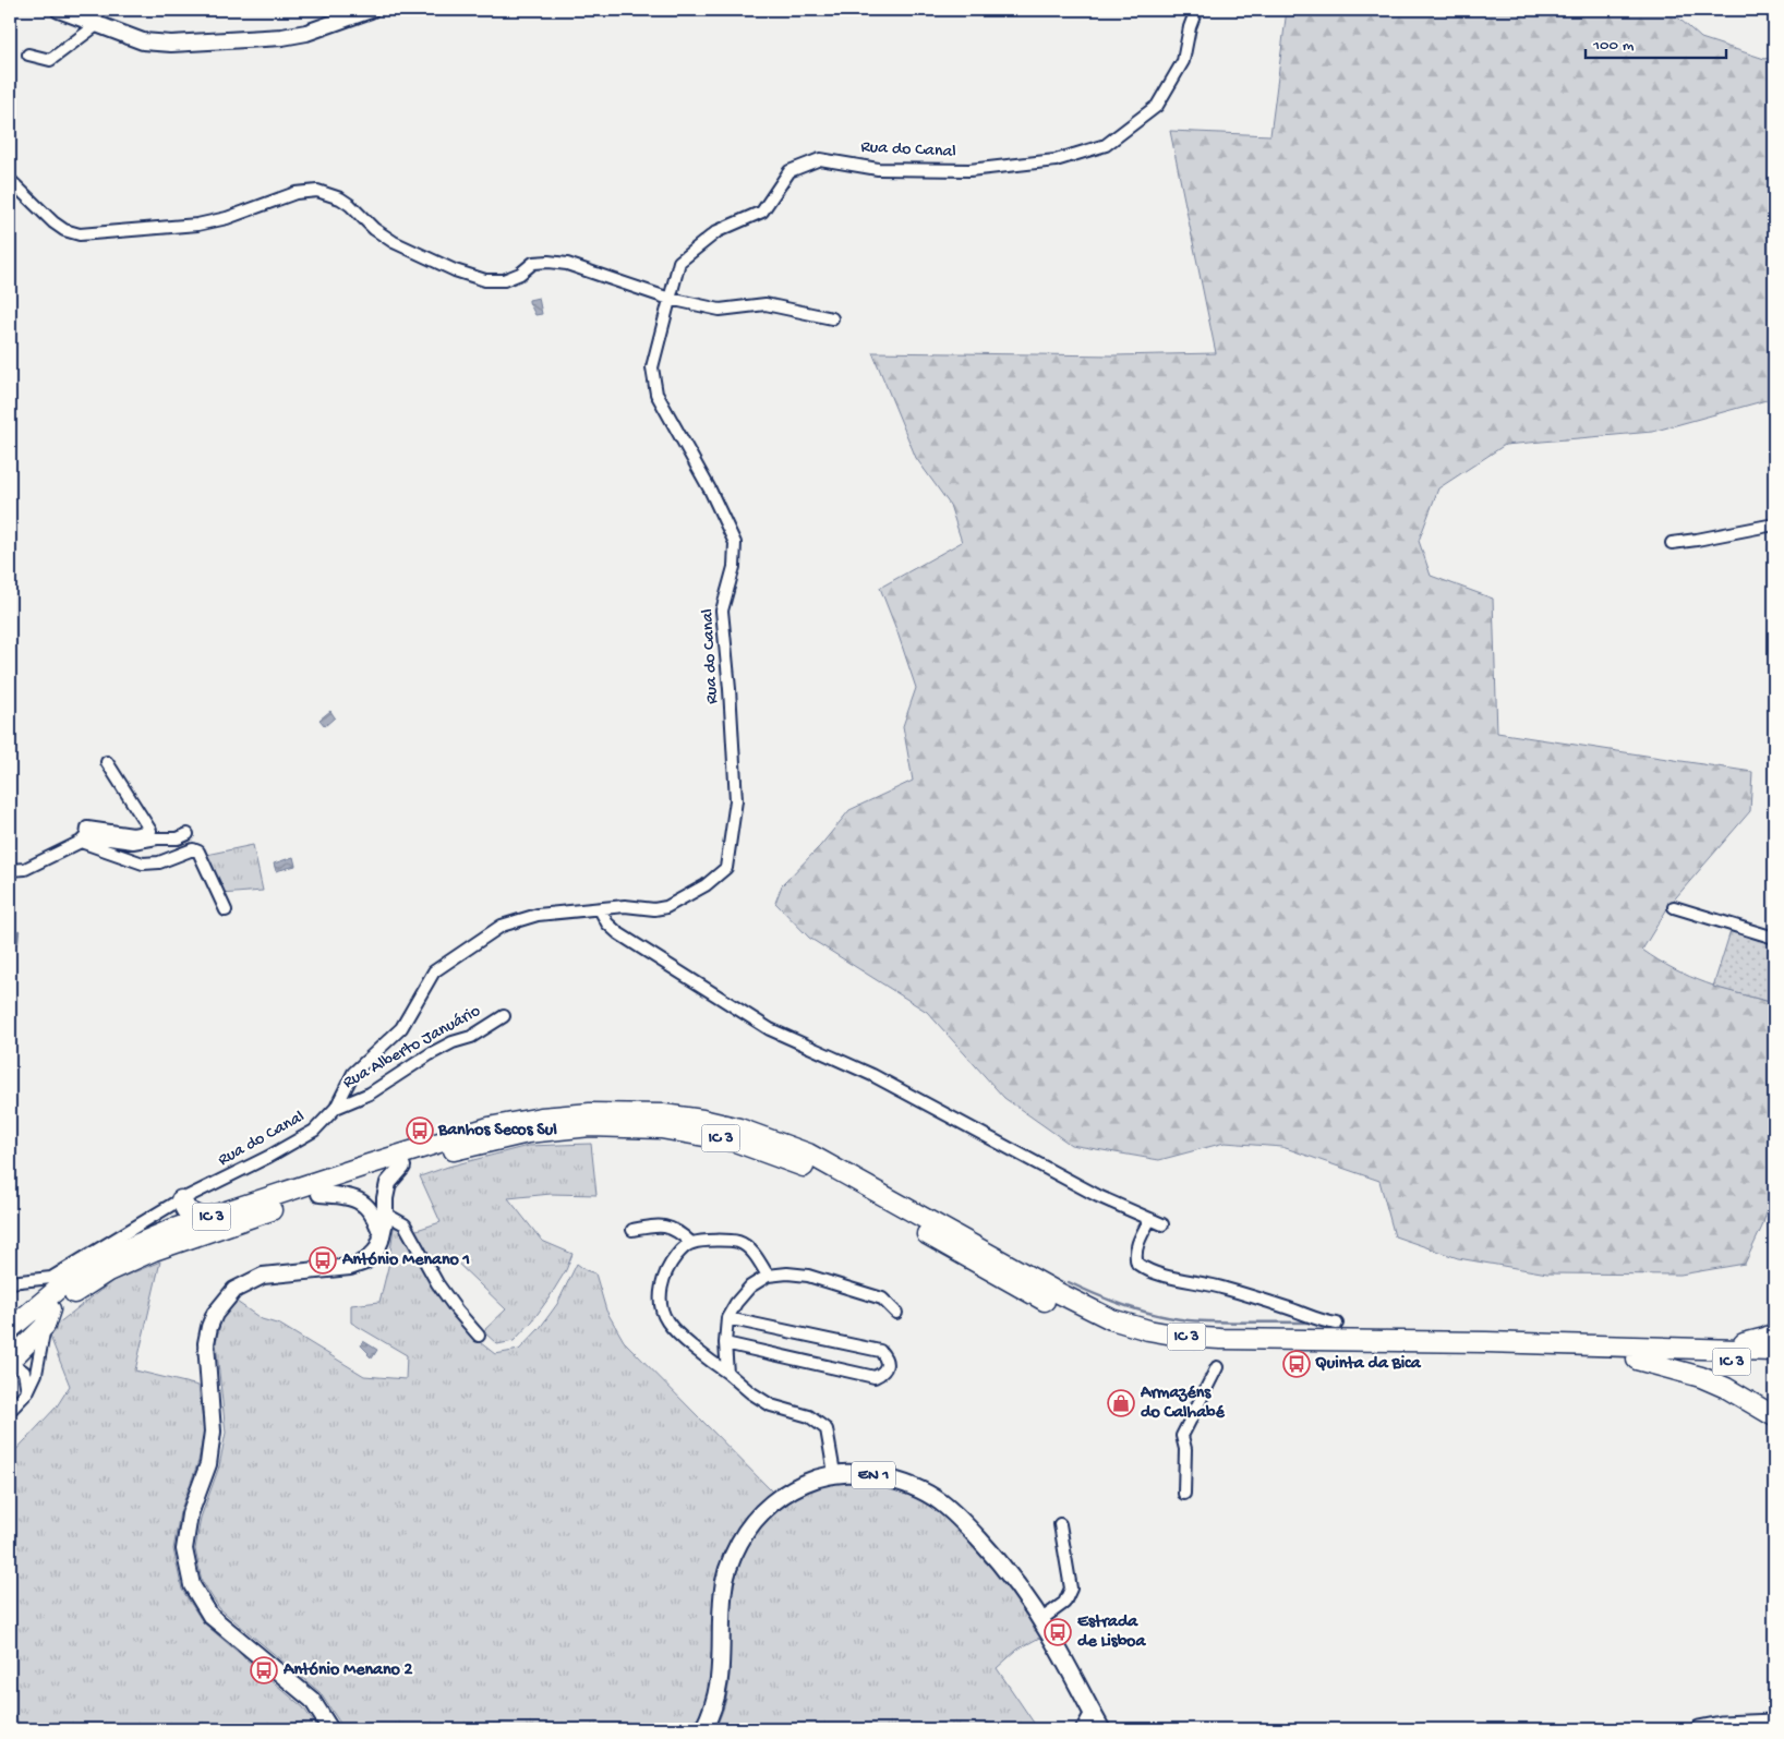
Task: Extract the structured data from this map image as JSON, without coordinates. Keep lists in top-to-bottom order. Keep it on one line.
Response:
{"streets":{"highway":["IC 3"],"main road":["EN 1"],"street":["Rua do Canal","Rua Alberto Januário"]},"crossings":[["Rua do Canal","Rua Alberto Januário"]],"places":{"bus stop":["Banhos Secos Sul","António Menano 1","Quinta da Bica","Estrada de Lisboa","António Menano 2"],"shop":["Armazéns do Calhabé"]},"scale_bar":"100 m"}
